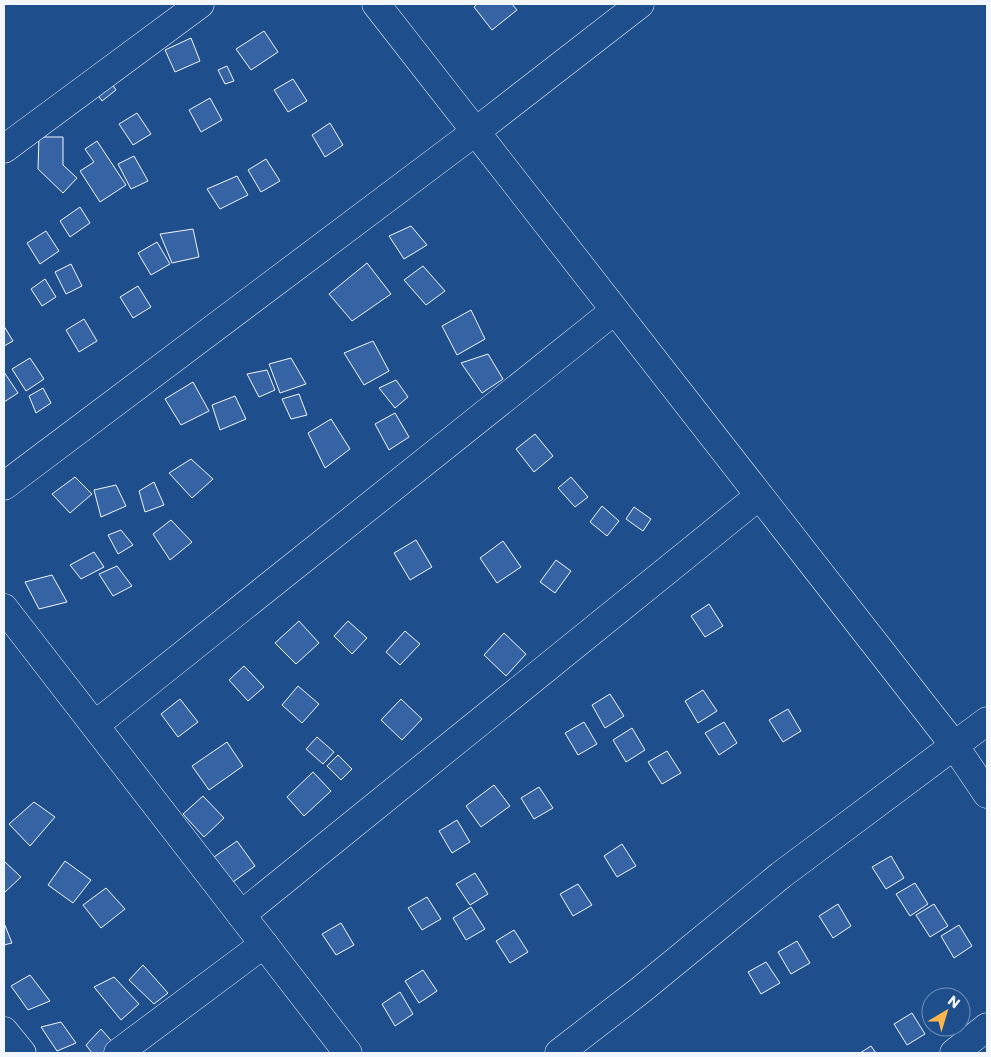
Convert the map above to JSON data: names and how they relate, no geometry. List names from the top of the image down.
{
  "north": "top right"
}
